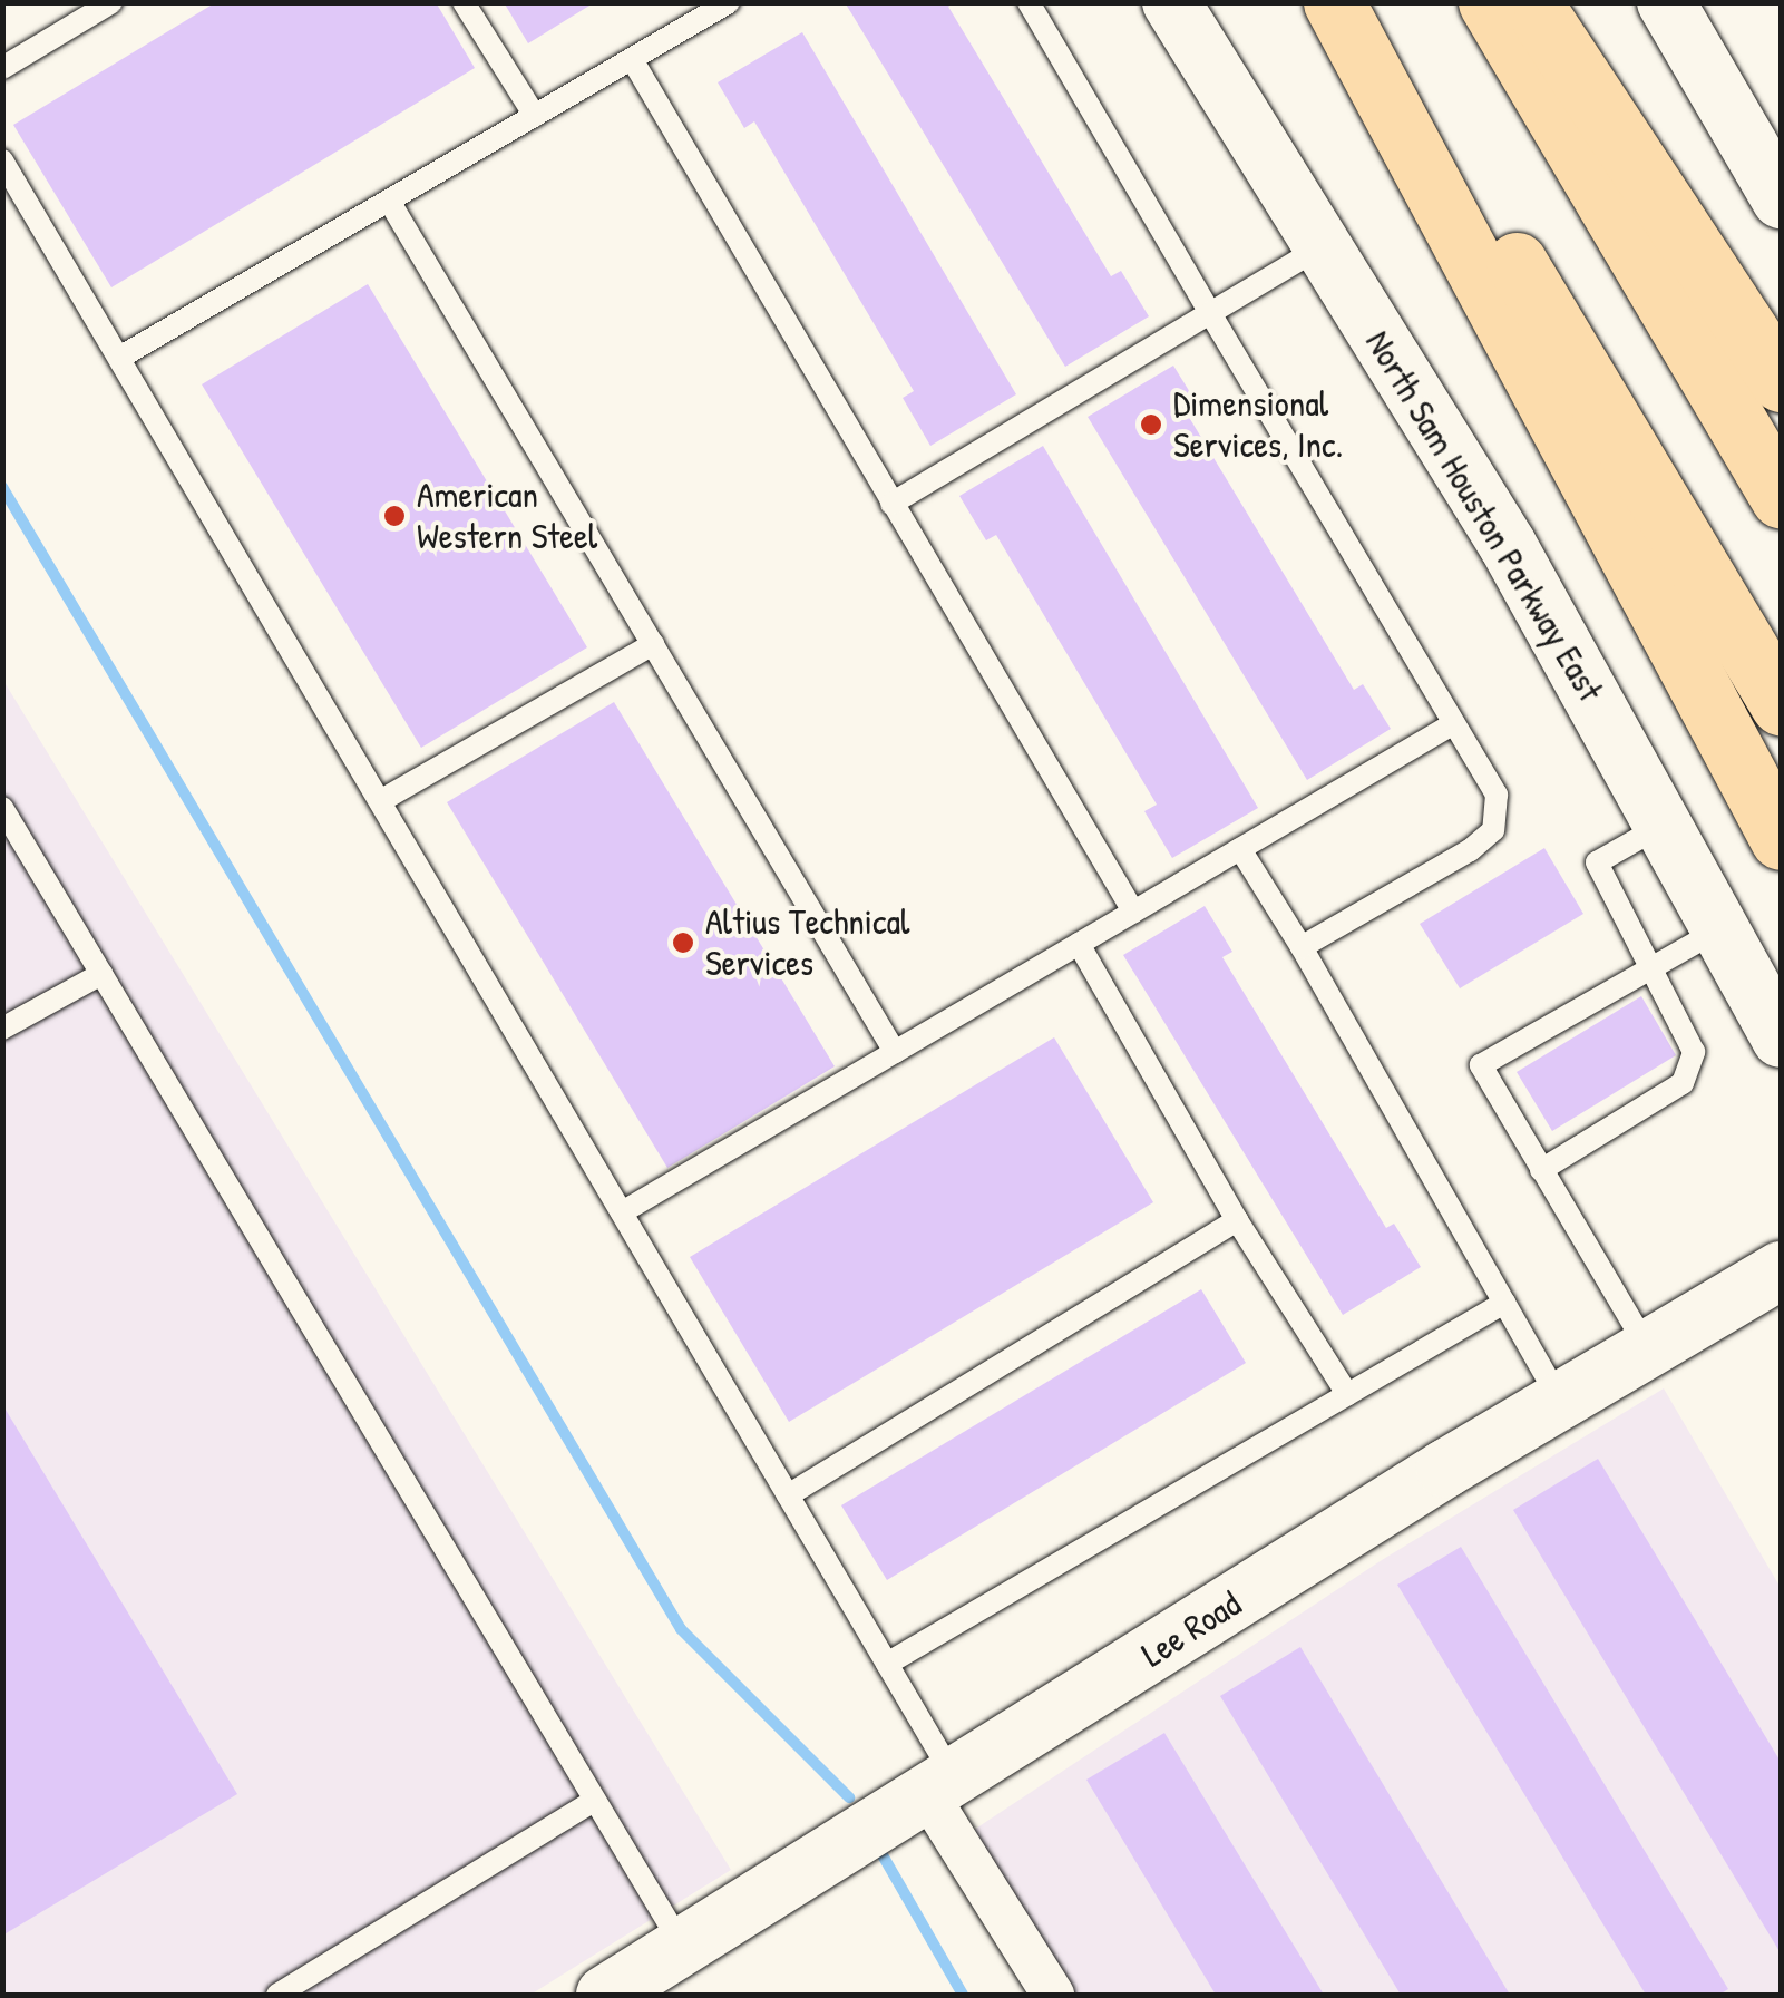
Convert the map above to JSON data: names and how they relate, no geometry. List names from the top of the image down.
{
  "streets": {
    "main road": ["North Sam Houston Parkway East", "Lee Road"]
  },
  "places": ["Dimensional Services, Inc.", "American Western Steel", "Altius Technical Services"]
}
